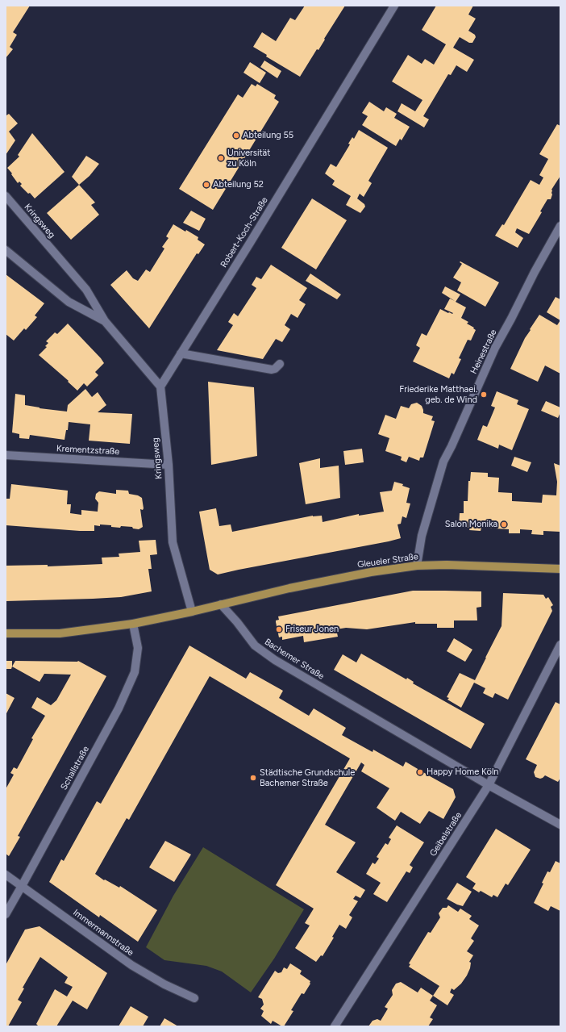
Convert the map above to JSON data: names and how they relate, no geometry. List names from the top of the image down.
{
  "streets": {
    "main road": ["Gleueler Straße"],
    "street": [
      "Kringsweg",
      "Robert-Koch-Straße",
      "Heinestraße",
      "Krementzstraße",
      "Bachemer Straße",
      "Schallstraße",
      "Geibelstraße",
      "Immermannstraße"
    ]
  },
  "crossings": [
    ["Kringsweg", "Robert-Koch-Straße"],
    ["Kringsweg", "Krementzstraße"],
    ["Heinestraße", "Gleueler Straße"],
    ["Gleueler Straße", "Bachemer Straße"],
    ["Bachemer Straße", "Geibelstraße"],
    ["Schallstraße", "Immermannstraße"]
  ],
  "places": [
    "Abteilung 55",
    "Universität zu Köln",
    "Abteilung 52",
    "Friederike Matthaei. geb. de Wind",
    "Salon Monika",
    "Friseur Jonen",
    "Happy Home Köln",
    "Städtische Grundschule Bachemer Straße"
  ]
}
